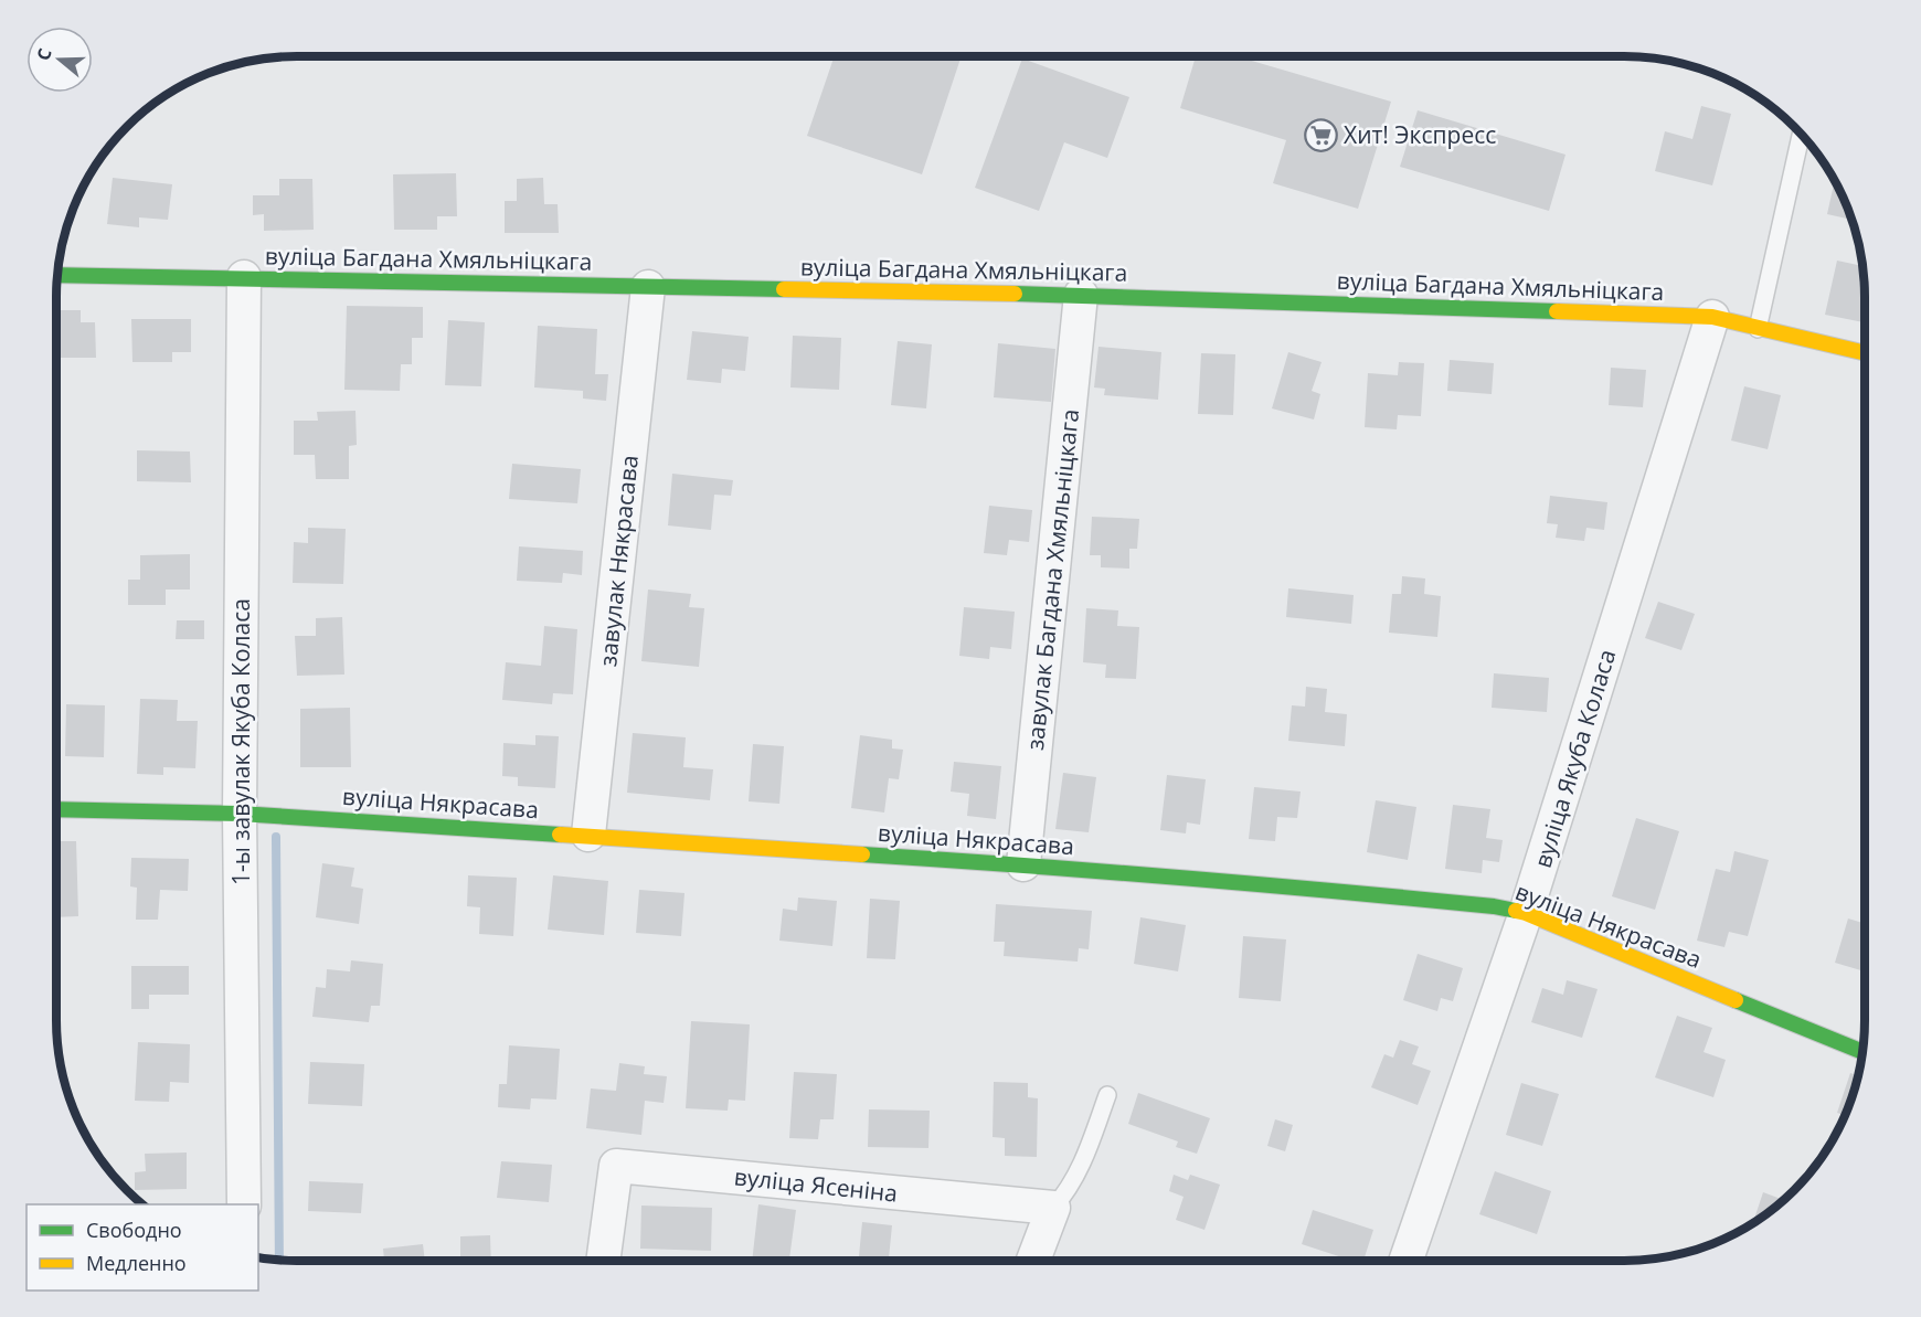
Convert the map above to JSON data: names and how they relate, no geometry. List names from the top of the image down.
{
  "streets": {
    "street": [
      "вуліца Багдана Хмяльніцкага",
      "завулак Някрасава",
      "завулак Багдана Хмяльніцкага",
      "1-ы завулак Якуба Коласа",
      "вуліца Якуба Коласа",
      "вуліца Някрасава",
      "вуліца Ясеніна"
    ]
  },
  "crossings": [
    ["вуліца Багдана Хмяльніцкага", "завулак Някрасава"],
    ["вуліца Багдана Хмяльніцкага", "завулак Багдана Хмяльніцкага"],
    ["вуліца Багдана Хмяльніцкага", "1-ы завулак Якуба Коласа"],
    ["вуліца Багдана Хмяльніцкага", "вуліца Якуба Коласа"],
    ["завулак Някрасава", "вуліца Някрасава"],
    ["завулак Багдана Хмяльніцкага", "вуліца Някрасава"],
    ["1-ы завулак Якуба Коласа", "вуліца Някрасава"],
    ["вуліца Якуба Коласа", "вуліца Някрасава"]
  ],
  "places": {
    "supermarket": ["Хит! Экспресс"]
  },
  "legend": ["Свободно", "Медленно"],
  "north": "left"
}
